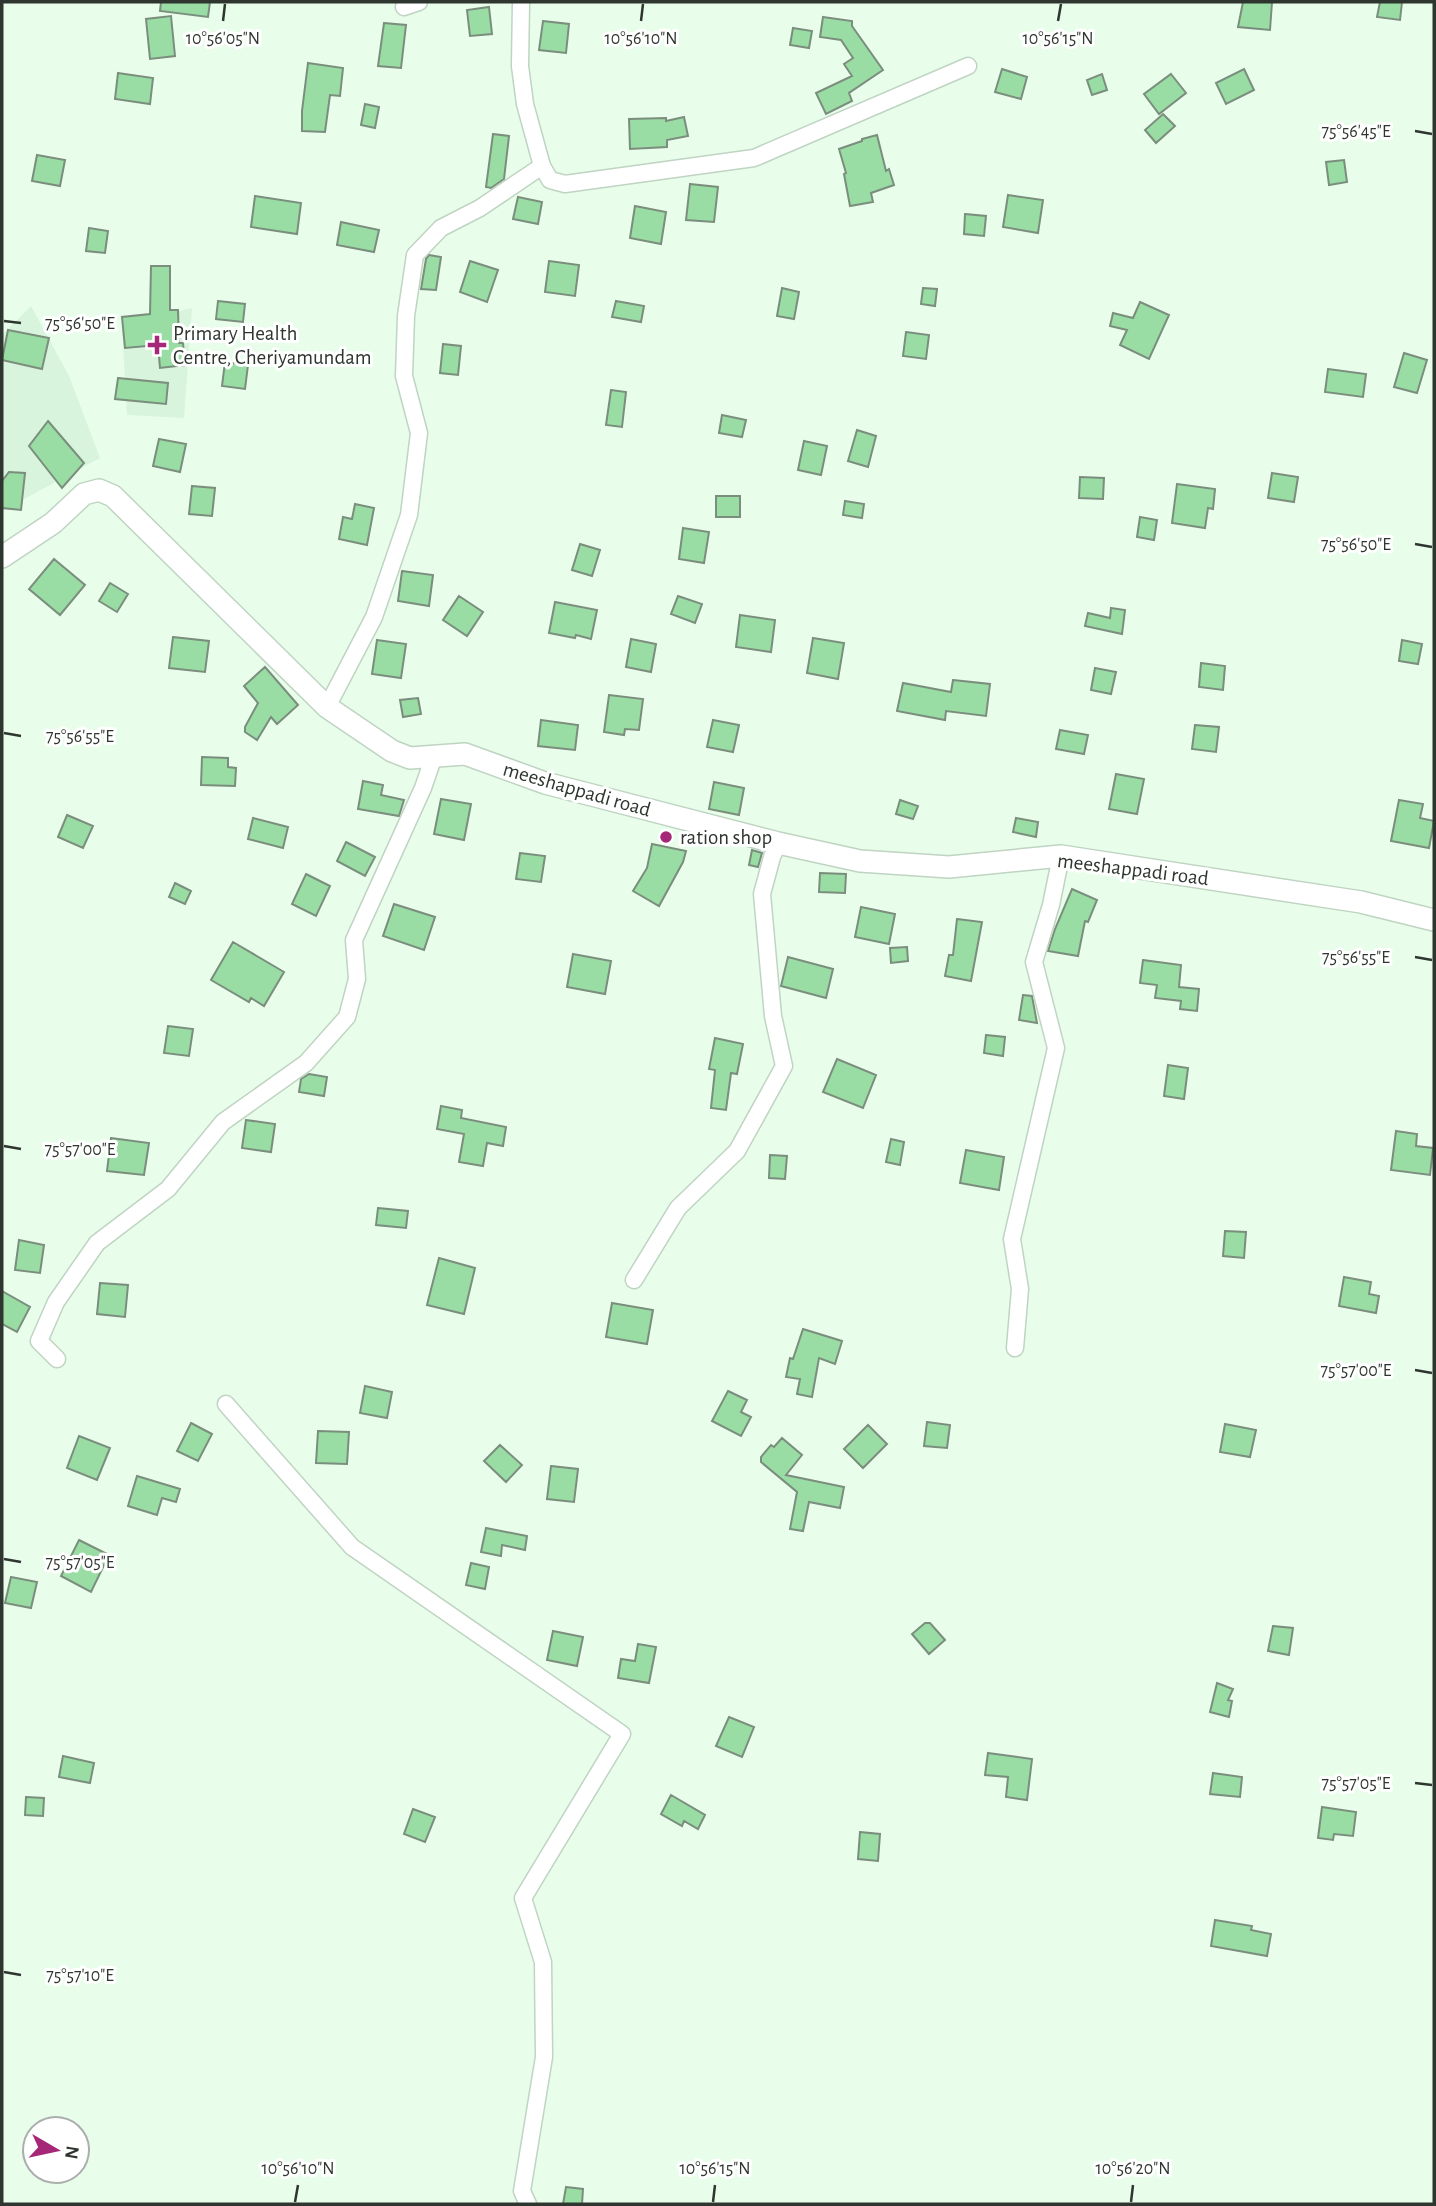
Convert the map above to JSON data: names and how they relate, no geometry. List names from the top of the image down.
{
  "streets": {
    "street": ["meeshappadi road"]
  },
  "places": {
    "health": ["Primary Health Centre, Cheriyamundam"],
    "other": ["ration shop"]
  },
  "north": "right",
  "coordinates": [
    "10°56'10\"N",
    "10°56'15\"N",
    "10°56'05\"N",
    "75°56'45\"E",
    "75°56'50\"E",
    "75°56'55\"E",
    "75°57'00\"E",
    "75°57'05\"E",
    "75°57'10\"E",
    "10°56'20\"N"
  ]
}
